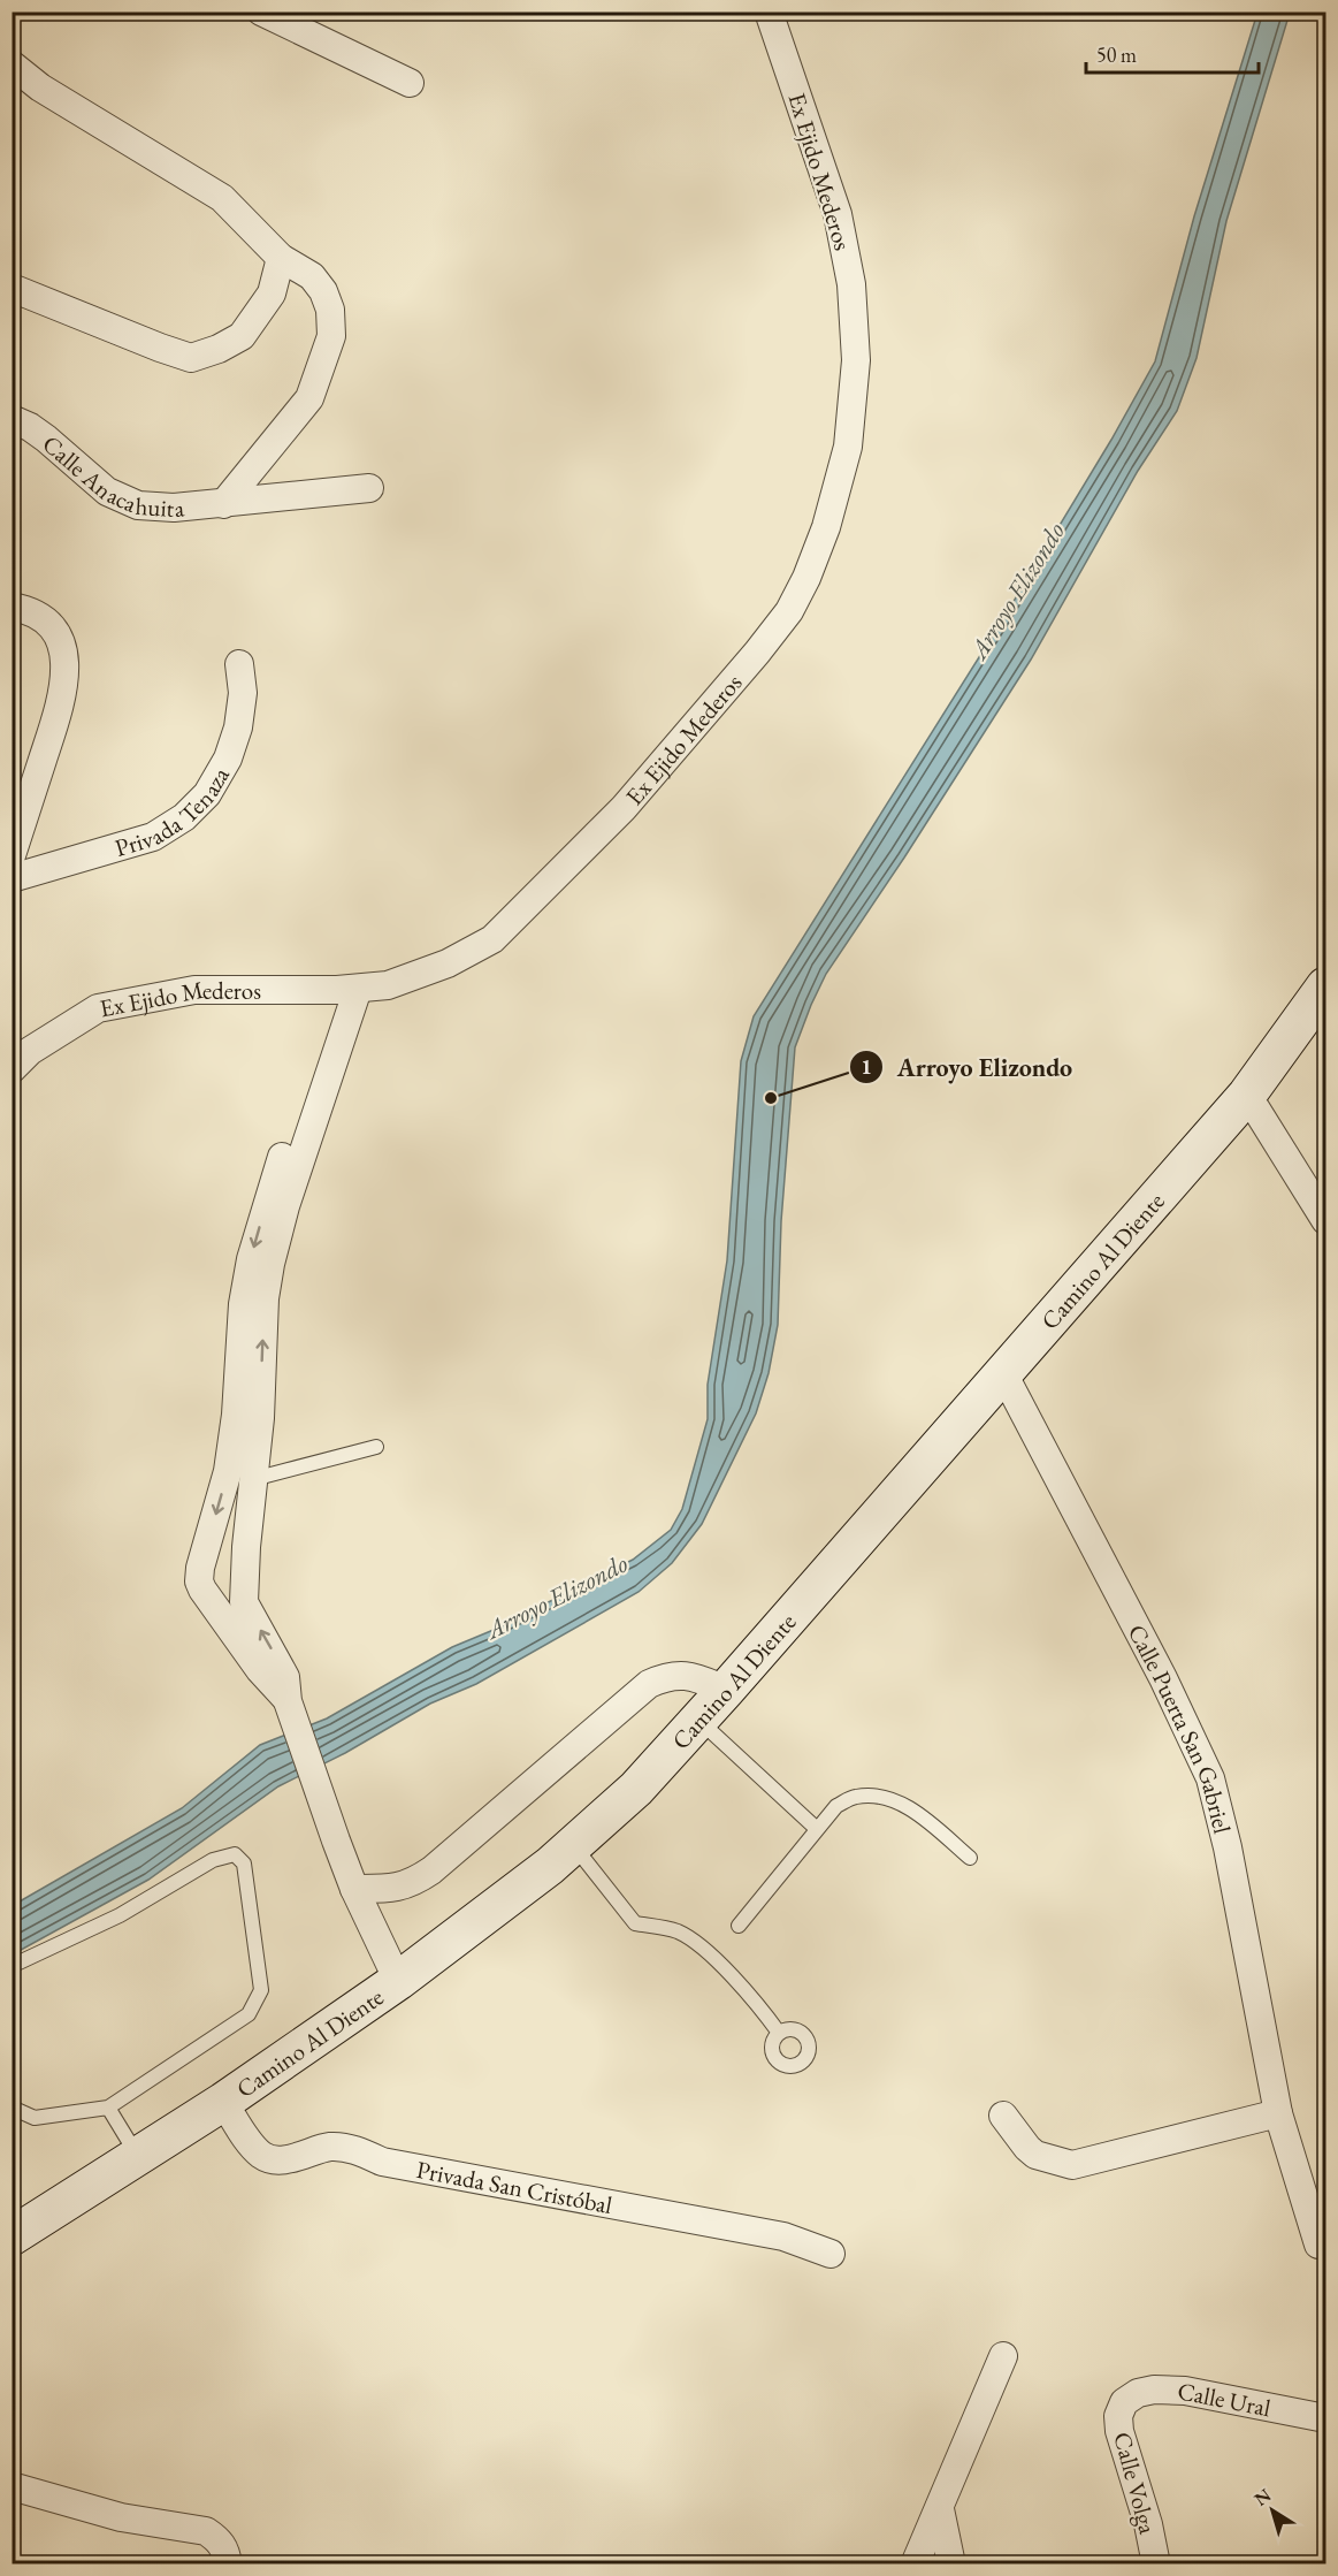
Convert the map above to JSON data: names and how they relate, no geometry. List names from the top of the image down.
{
  "streets": {
    "street": [
      "Ex Ejido Mederos",
      "Calle Anacahuita",
      "Privada Tenaza",
      "Camino Al Diente",
      "Calle Puerta San Gabriel",
      "Privada San Cristóbal",
      "Calle Ural",
      "Calle Volga"
    ]
  },
  "crossings": [
    ["Camino Al Diente", "Calle Puerta San Gabriel"],
    ["Camino Al Diente", "Privada San Cristóbal"],
    ["Calle Ural", "Calle Volga"]
  ],
  "water": ["Arroyo Elizondo"],
  "places": ["Arroyo Elizondo"],
  "scale_bar": "50 m",
  "north": "top left"
}
